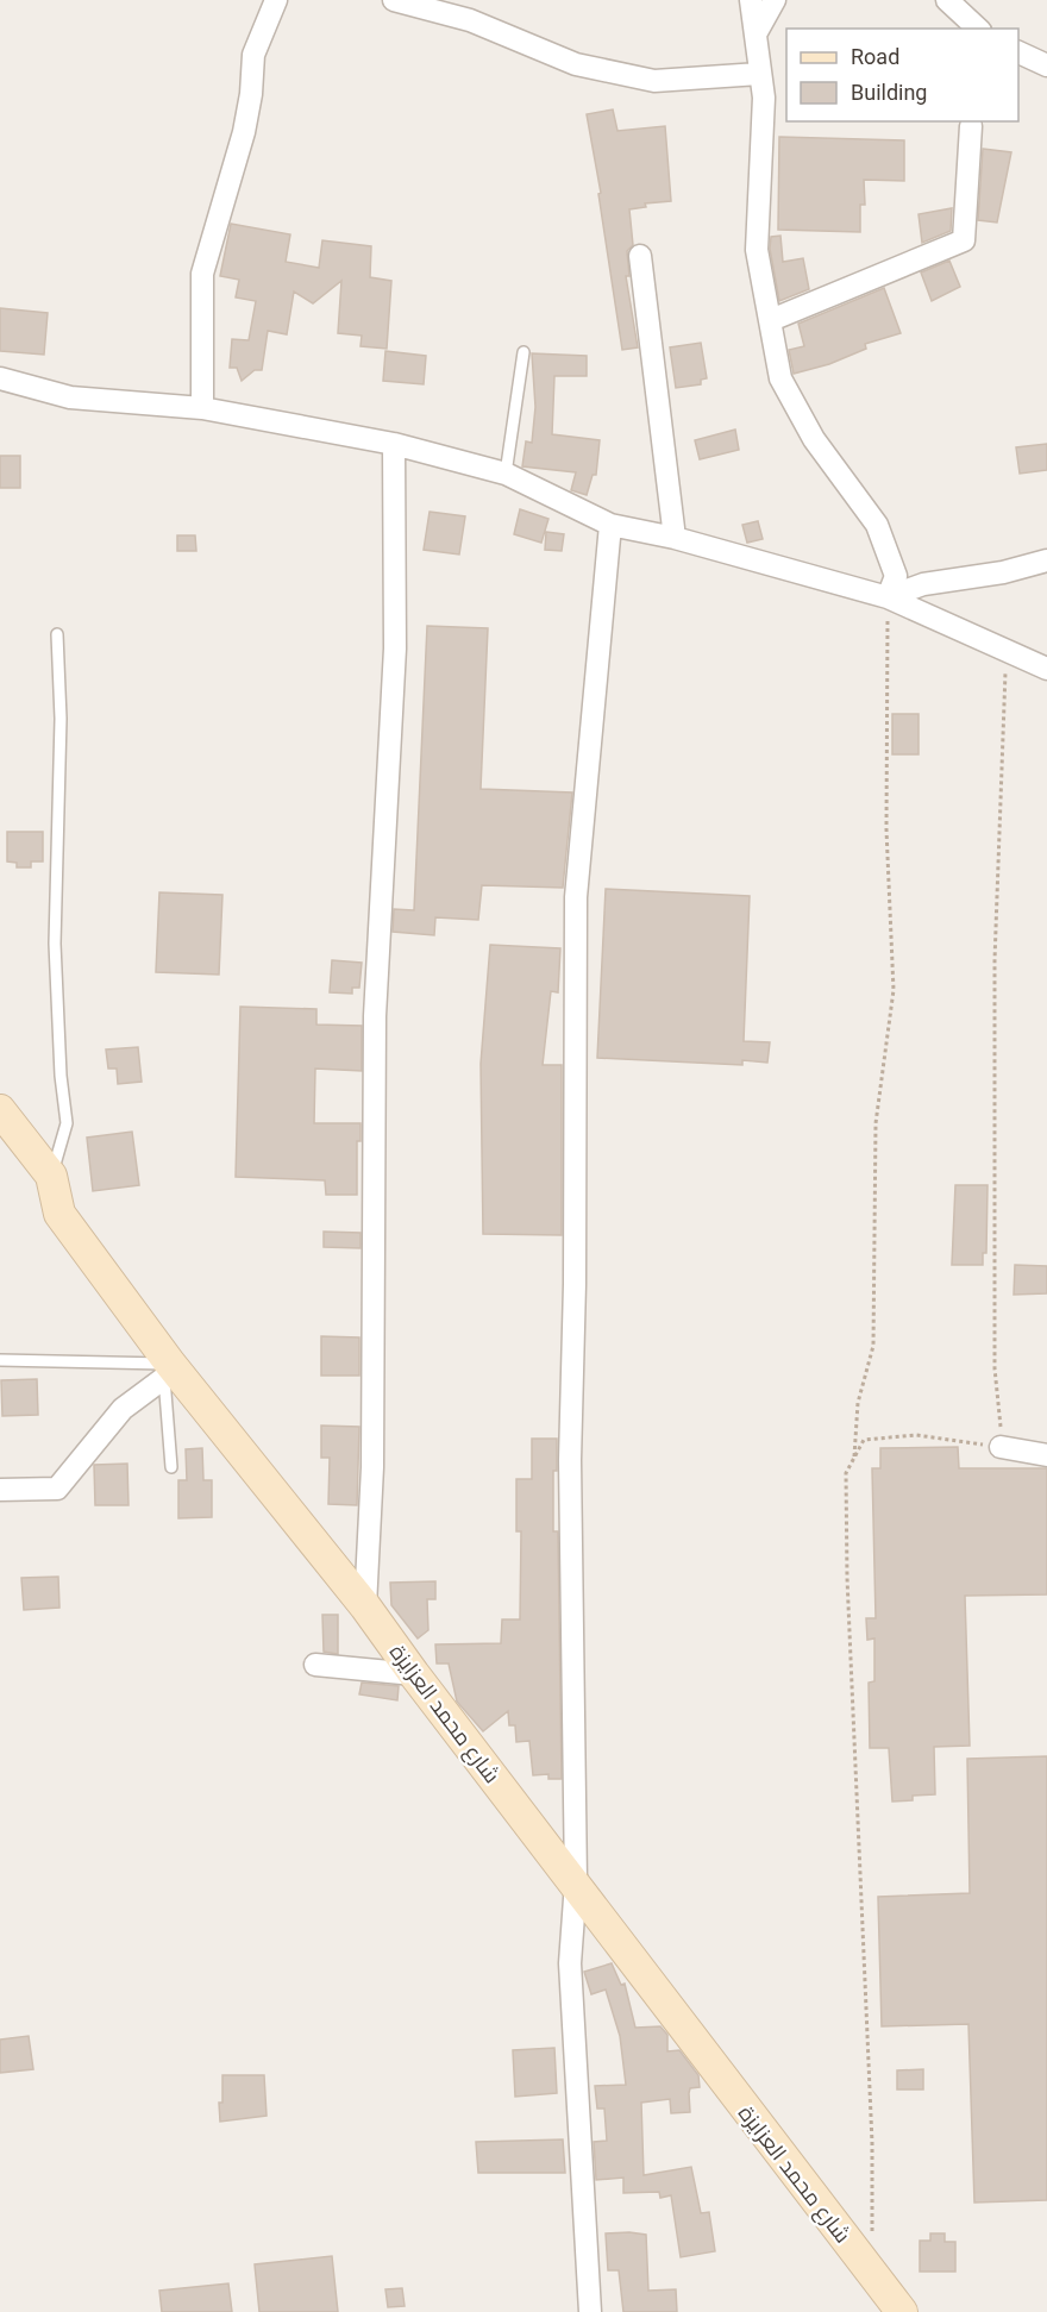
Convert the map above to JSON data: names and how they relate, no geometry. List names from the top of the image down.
{
  "streets": {
    "main road": ["شارع محمد العزايزة"]
  },
  "legend": ["Road", "Building"]
}
